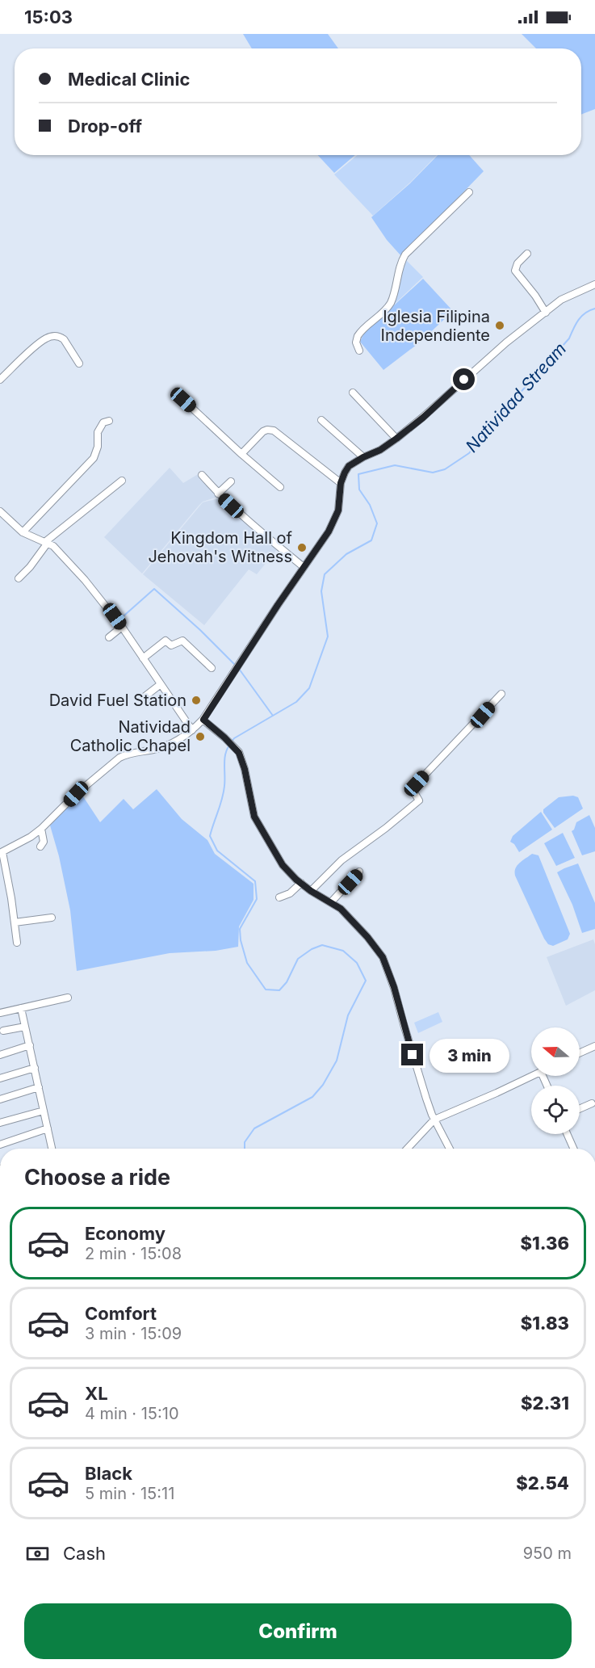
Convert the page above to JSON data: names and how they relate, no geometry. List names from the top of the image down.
{
  "water": ["Natividad Stream"],
  "places": [
    "Iglesia Filipina Independiente",
    "Kingdom Hall of Jehovah's Witness",
    "David Fuel Station",
    "Natividad Catholic Chapel"
  ],
  "north": "left",
  "page": {
    "status": "15:03",
    "banner": ["Medical Clinic", "Drop-off"],
    "bubble": "3 min",
    "heading": "Choose a ride",
    "list": [
      {
        "name": "Economy",
        "note": "2 min · 15:08",
        "value": "$1.36"
      },
      {
        "name": "Comfort",
        "note": "3 min · 15:09",
        "value": "$1.83"
      },
      {
        "name": "XL",
        "note": "4 min · 15:10",
        "value": "$2.31"
      },
      {
        "name": "Black",
        "note": "5 min · 15:11",
        "value": "$2.54"
      }
    ],
    "pay": ["Cash", "950 m"],
    "buttons": "Confirm"
  }
}
